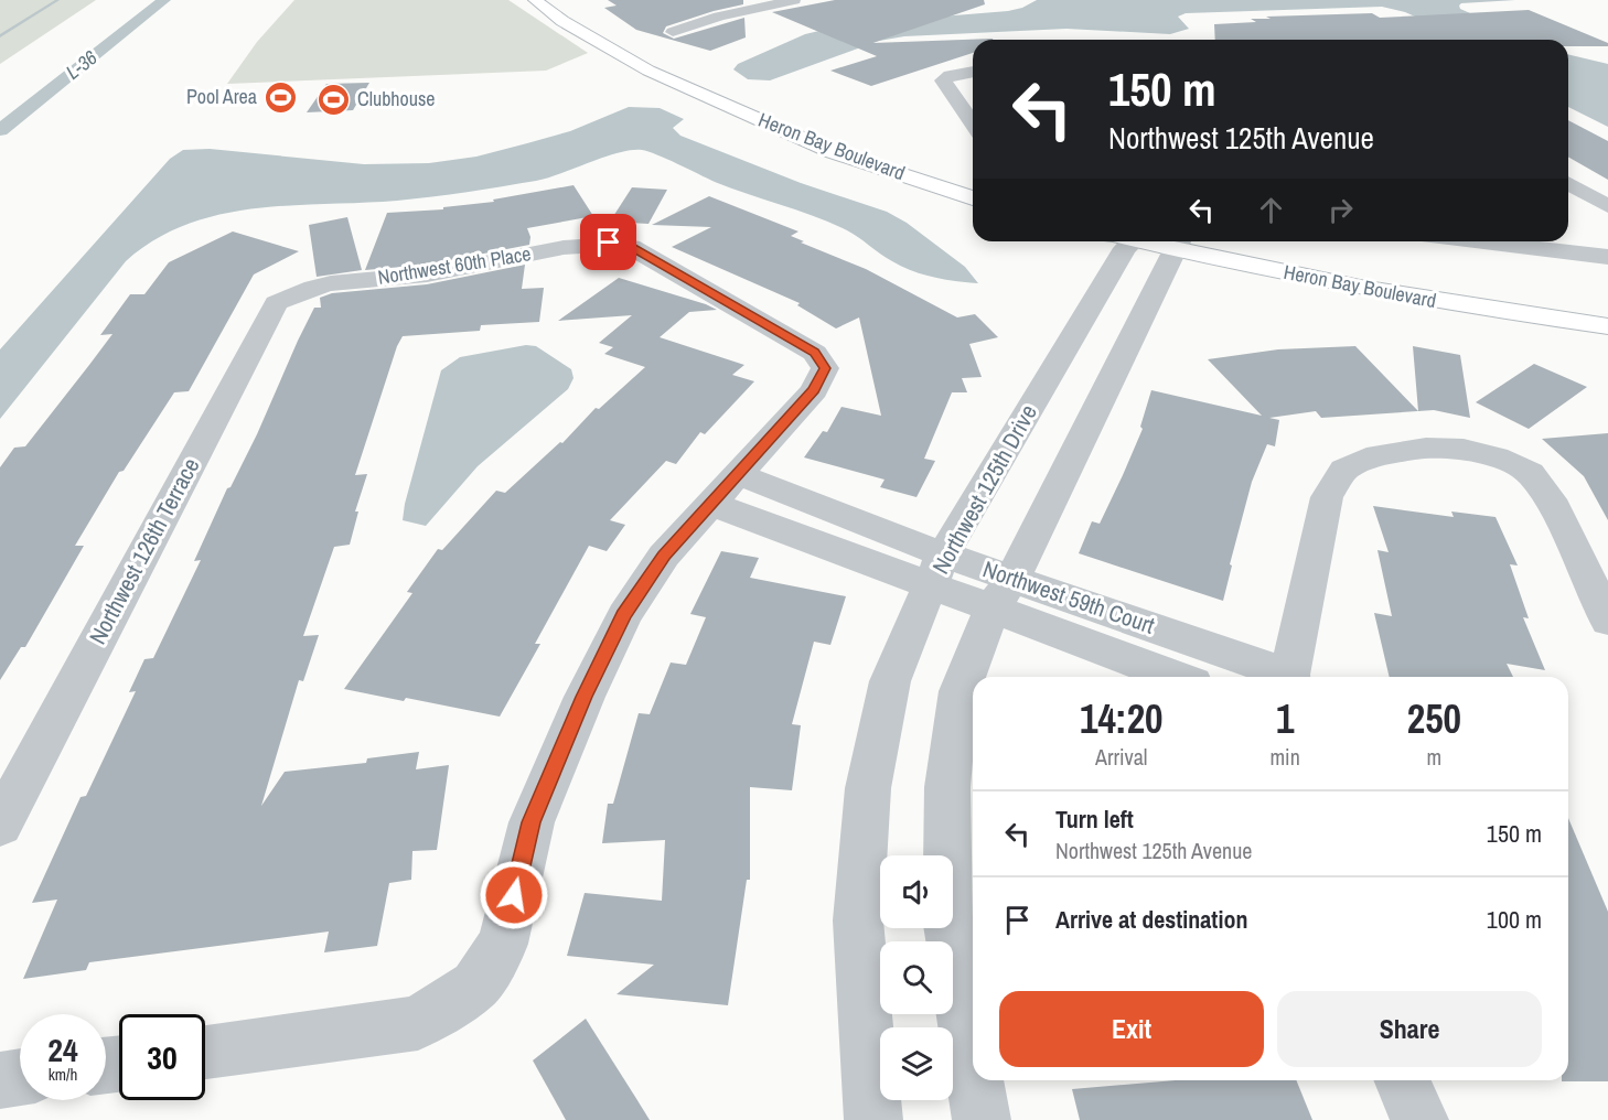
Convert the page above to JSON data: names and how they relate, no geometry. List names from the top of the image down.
{
  "streets": {
    "street": [
      "Heron Bay Boulevard",
      "Northwest 60th Place",
      "Northwest 125th Drive",
      "Northwest 126th Terrace",
      "Northwest 59th Court"
    ]
  },
  "crossings": [
    ["Northwest 60th Place", "Northwest 126th Terrace"],
    ["Northwest 60th Place", "Northwest 59th Court"],
    ["Northwest 125th Drive", "Northwest 59th Court"]
  ],
  "water": ["L-36"],
  "places": {
    "sports": ["Pool Area", "Clubhouse"]
  },
  "page": {
    "turn": ["150 m", "Northwest 125th Avenue"],
    "eta": [
      "14:20",
      "Arrival",
      "1",
      "min",
      "250",
      "m"
    ],
    "list": [
      {
        "name": "Turn left",
        "note": "Northwest 125th Avenue",
        "value": "150 m"
      },
      {
        "name": "Arrive at destination",
        "value": "100 m"
      }
    ],
    "buttons": ["Exit", "Share"],
    "speed": "24 km/h",
    "limit": "30"
  }
}
